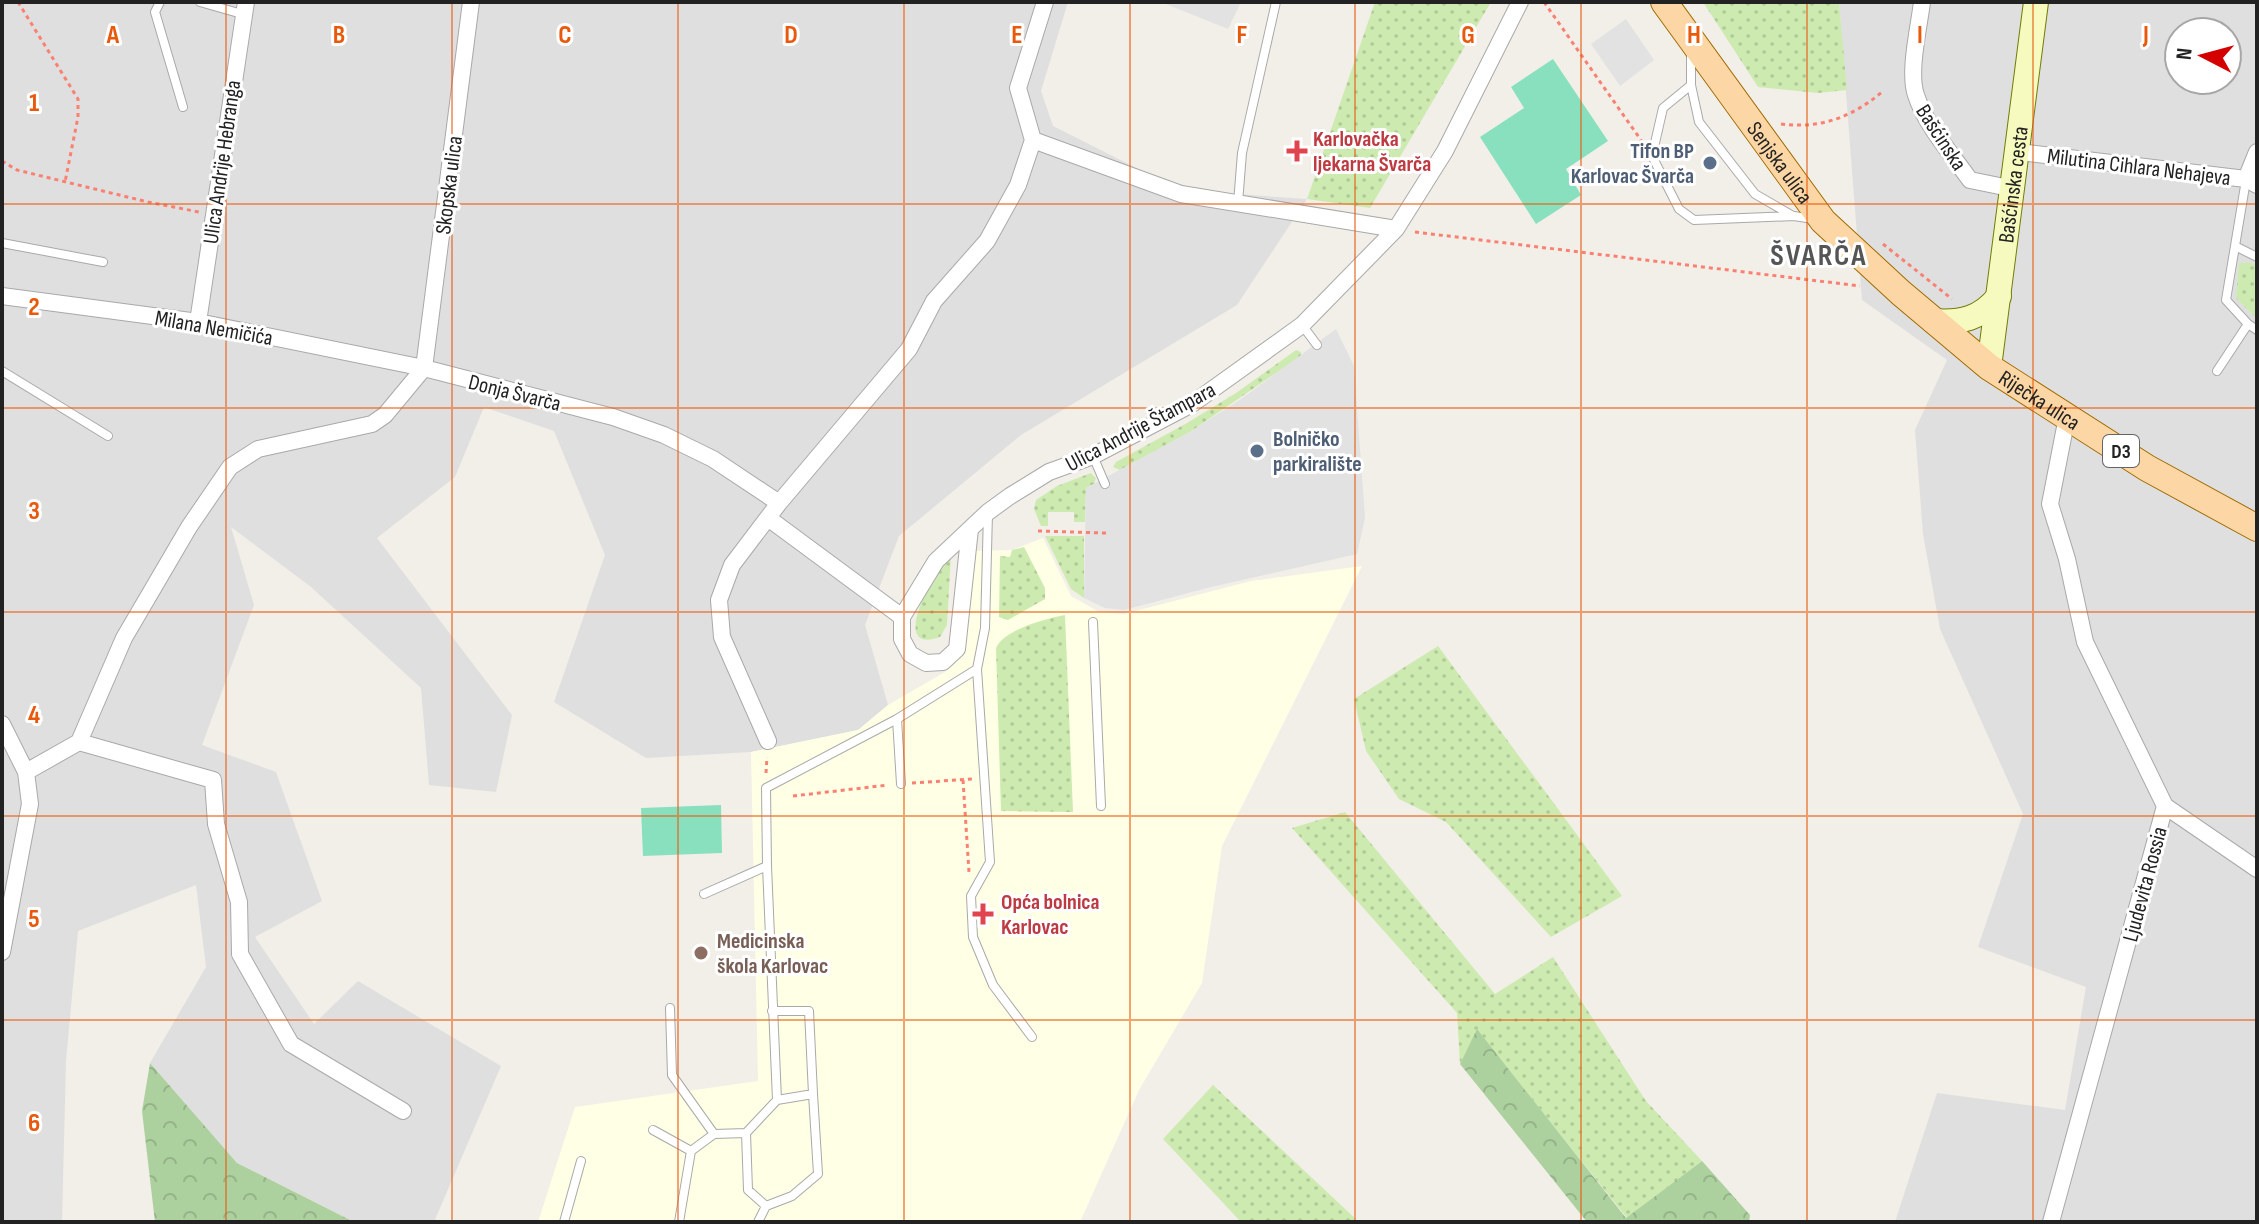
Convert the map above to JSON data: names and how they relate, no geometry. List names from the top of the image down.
{
  "streets": {
    "main road": ["Senjska ulica", "Riječka ulica", "D3"],
    "street": [
      "Bašćinska",
      "Ulica Andrije Hebranga",
      "Milutina Cihlara Nehajeva",
      "Skopska ulica",
      "Bašćinska cesta",
      "Milana Nemičića",
      "Donja Švarča",
      "Ulica Andrije Štampara",
      "Ljudevita Rossia"
    ]
  },
  "crossings": [
    ["Bašćinska", "Bašćinska cesta"],
    ["Ulica Andrije Hebranga", "Milana Nemičića"],
    ["Senjska ulica", "Bašćinska cesta"],
    ["Senjska ulica", "Riječka ulica"],
    ["Milutina Cihlara Nehajeva", "Bašćinska cesta"],
    ["Skopska ulica", "Milana Nemičića"],
    ["Skopska ulica", "Donja Švarča"],
    ["Bašćinska cesta", "Riječka ulica"],
    ["Milana Nemičića", "Donja Švarča"],
    ["Riječka ulica", "Ljudevita Rossia"]
  ],
  "districts": ["ŠVARČA"],
  "places": {
    "health": ["Karlovačka ljekarna Švarča", "Opća bolnica Karlovac"],
    "other": ["Tifon BP Karlovac Švarča", "Bolničko parkiralište", "Medicinska škola Karlovac"]
  },
  "north": "left",
  "grid": {
    "columns": [
      "A",
      "B",
      "C",
      "D",
      "E",
      "F",
      "G",
      "H",
      "I",
      "J"
    ],
    "rows": [
      "1",
      "2",
      "3",
      "4",
      "5",
      "6"
    ]
  }
}
